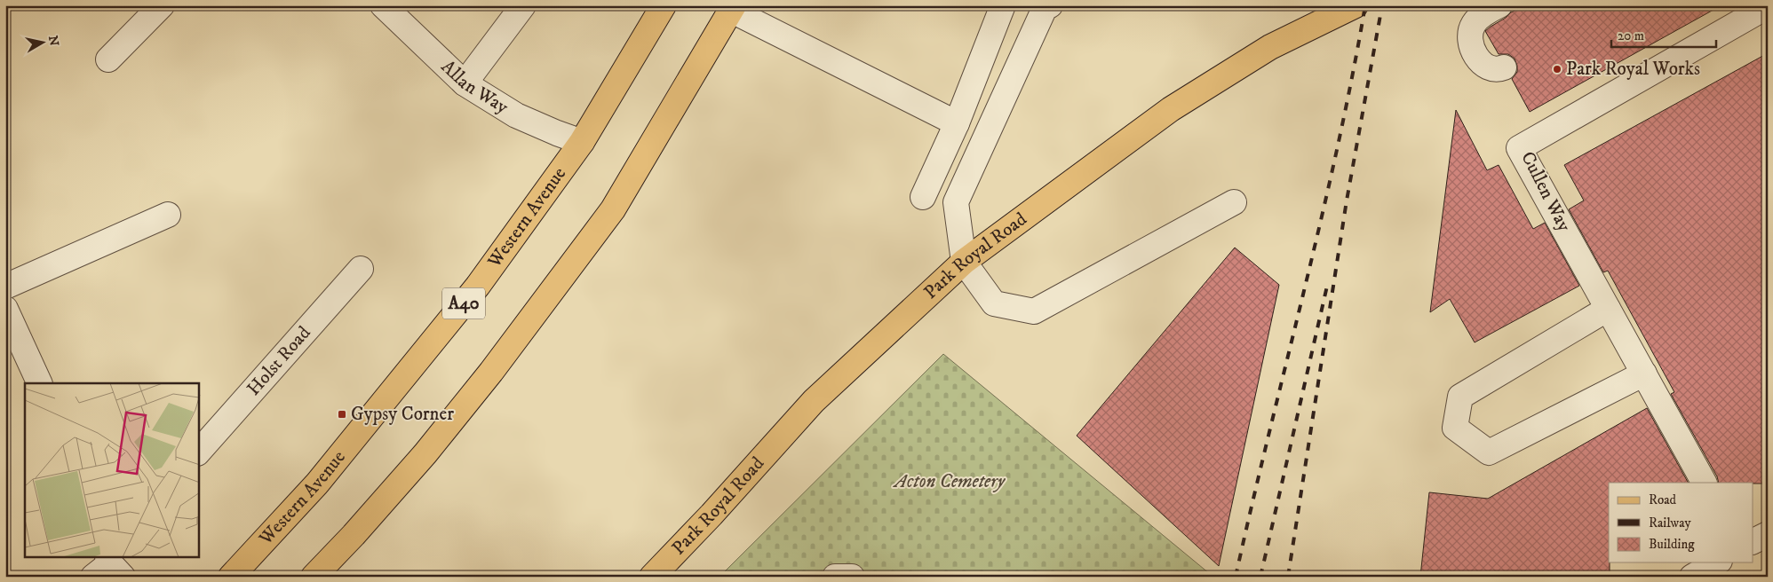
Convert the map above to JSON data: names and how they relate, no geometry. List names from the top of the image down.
{
  "streets": {
    "main road": ["Western Avenue", "Park Royal Road", "A40"],
    "street": ["Allan Way", "Cullen Way", "Holst Road"]
  },
  "crossings": [
    ["Allan Way", "Western Avenue"]
  ],
  "parks": ["Acton Cemetery"],
  "places": {
    "other": ["Park Royal Works"],
    "transit": ["Gypsy Corner"]
  },
  "legend": ["Road", "Railway", "Building"],
  "scale_bar": "20 m",
  "north": "right"
}
